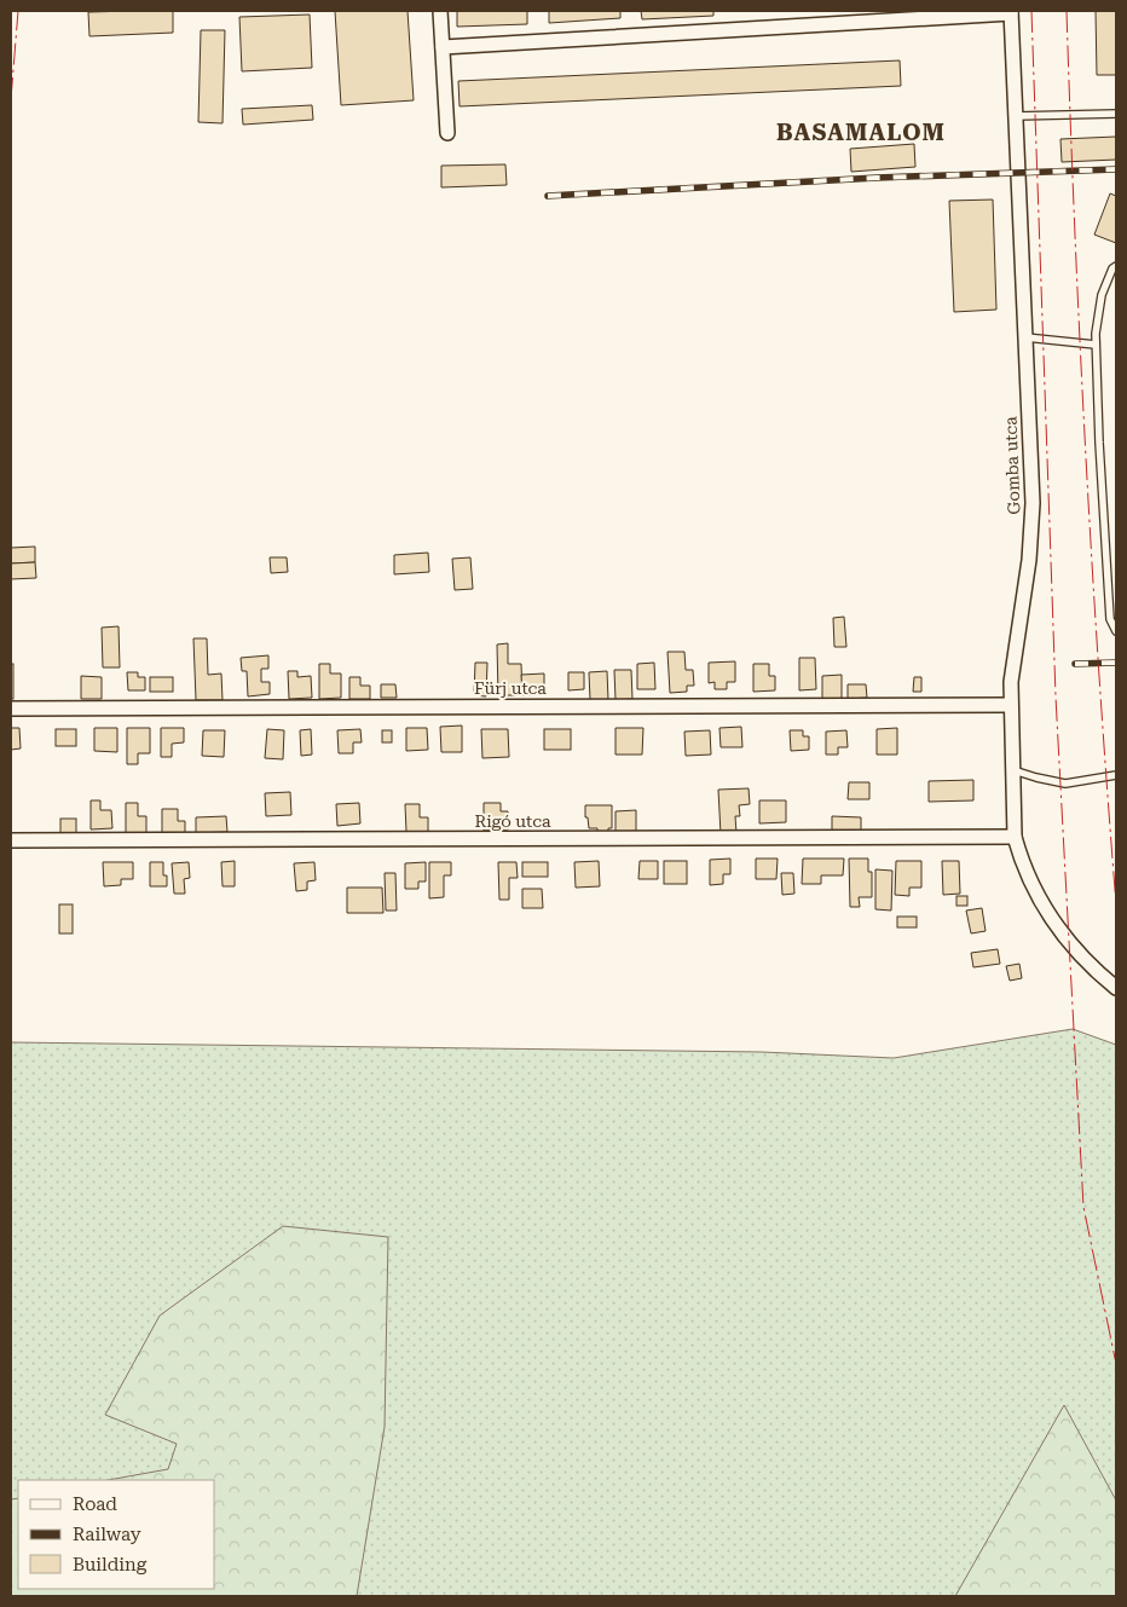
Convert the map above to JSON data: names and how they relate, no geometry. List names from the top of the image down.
{
  "streets": {
    "street": ["Gomba utca", "Fürj utca", "Rigó utca"]
  },
  "crossings": [
    ["Gomba utca", "Fürj utca"],
    ["Gomba utca", "Rigó utca"]
  ],
  "districts": ["BASAMALOM"],
  "legend": ["Road", "Railway", "Building"]
}
